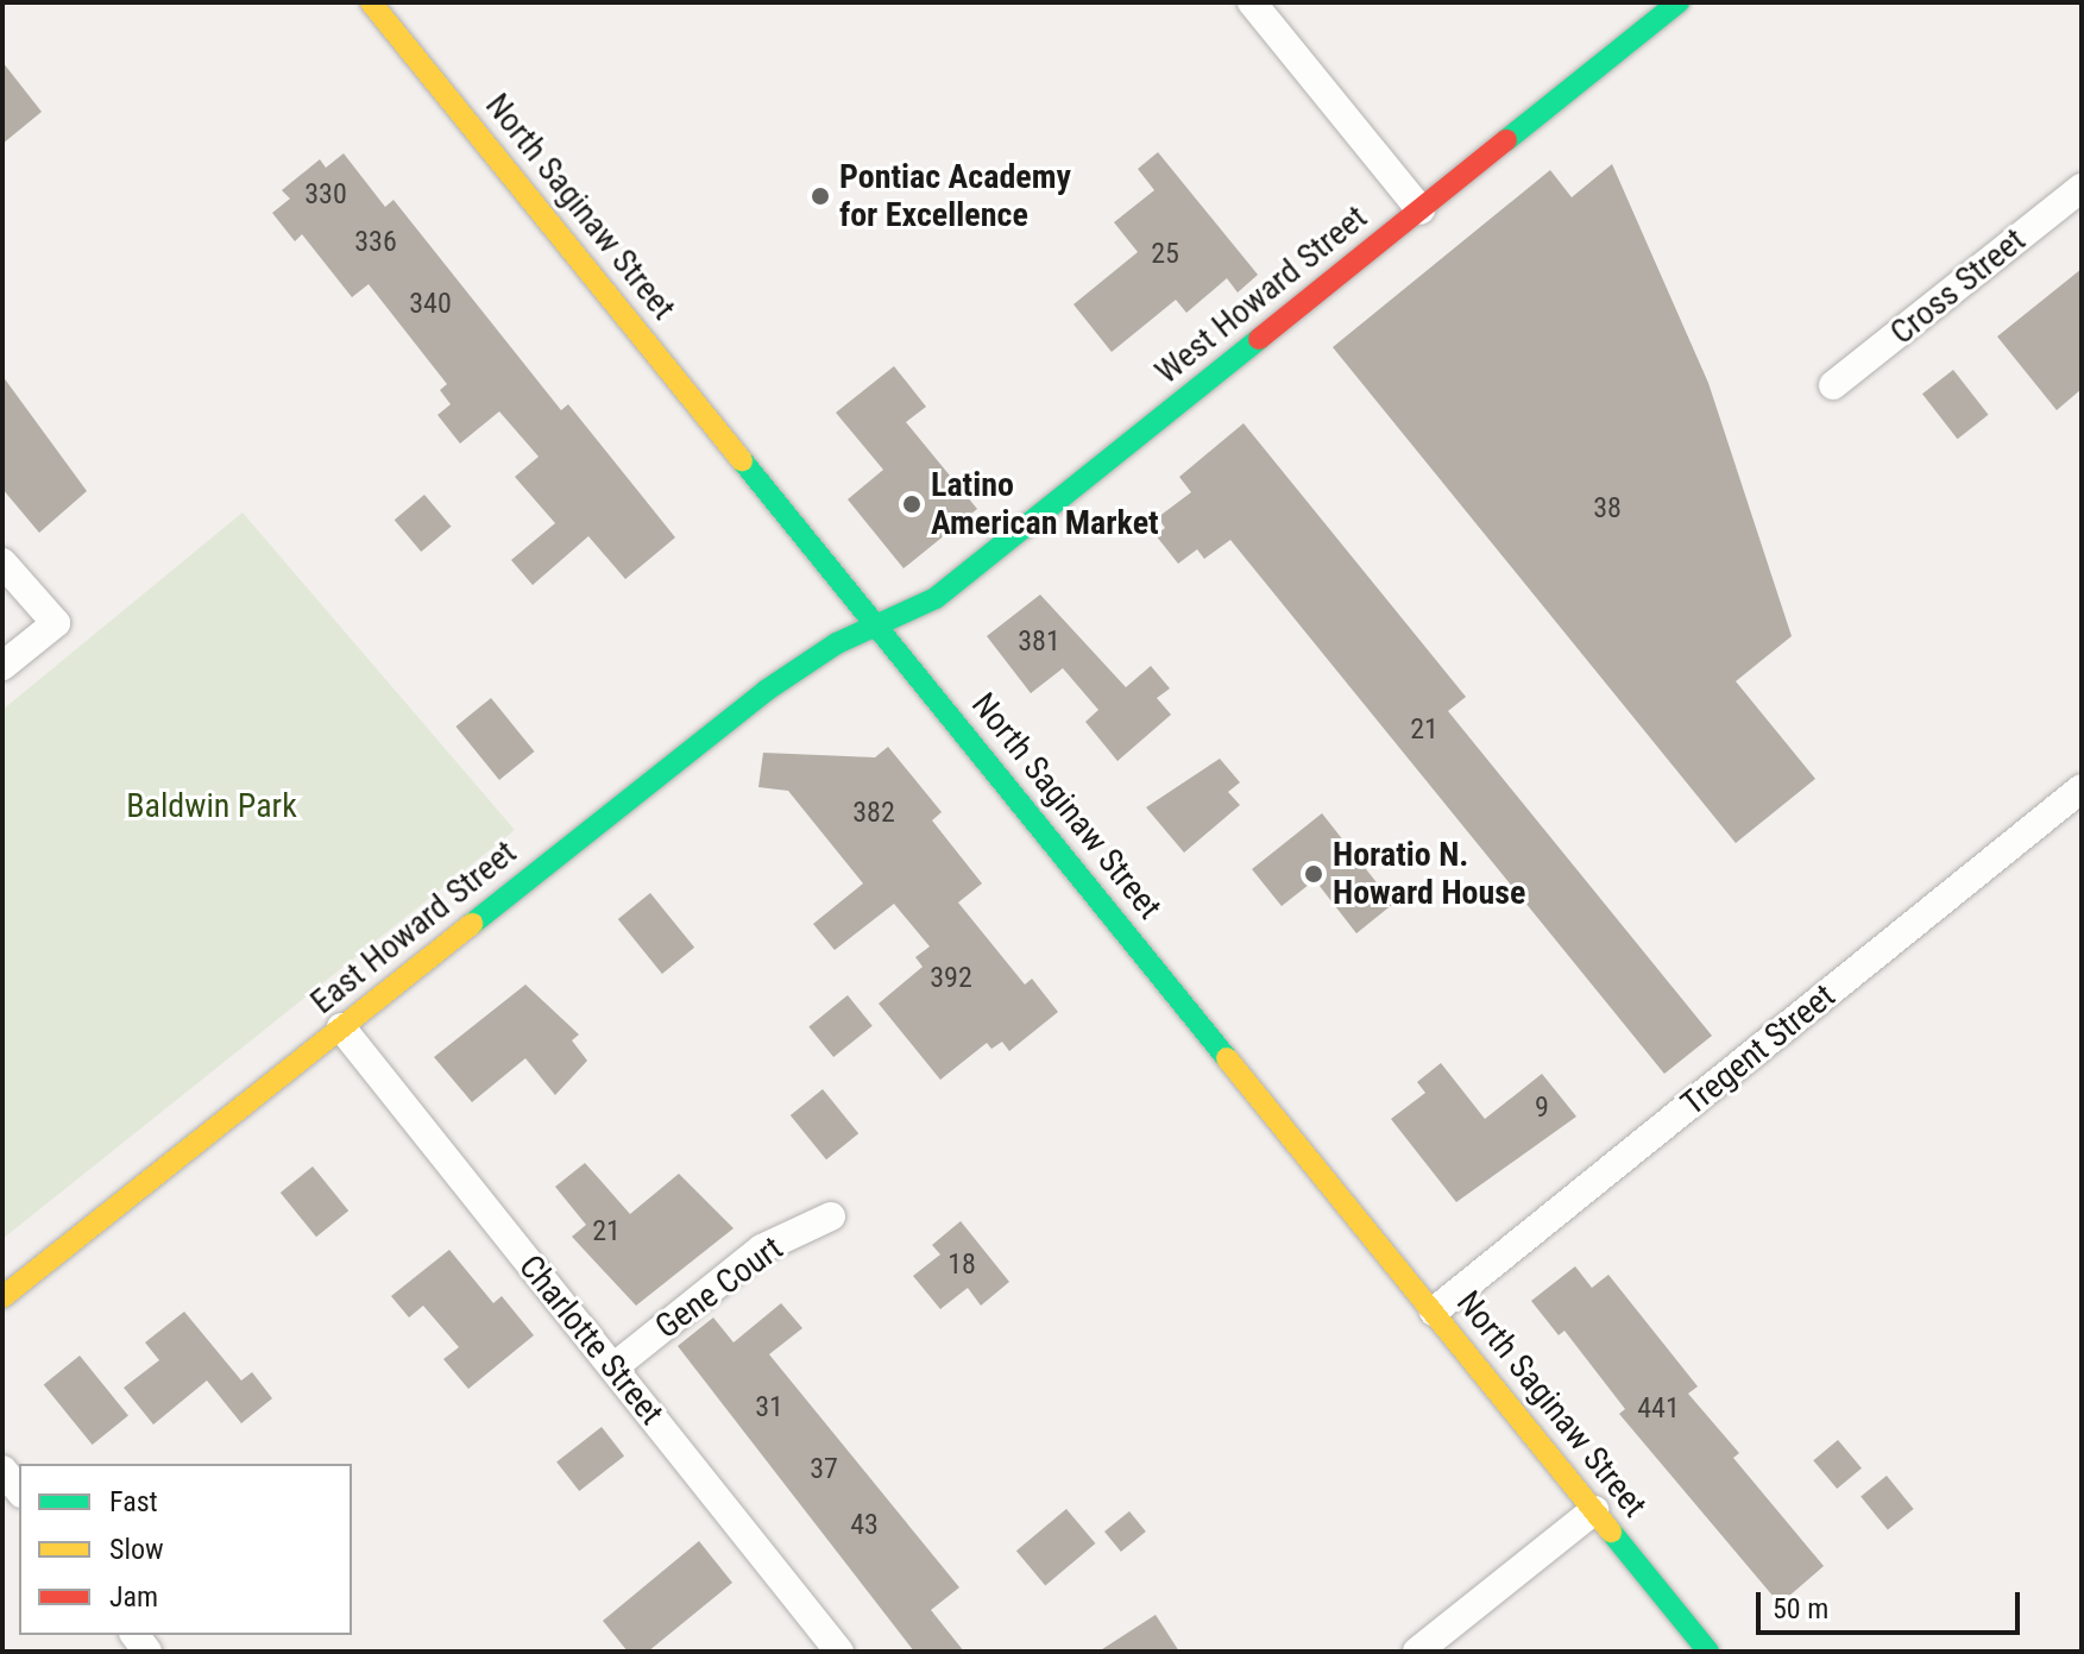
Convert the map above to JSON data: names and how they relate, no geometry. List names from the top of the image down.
{
  "streets": {
    "street": [
      "North Saginaw Street",
      "Cross Street",
      "West Howard Street",
      "East Howard Street",
      "Tregent Street",
      "Gene Court",
      "Charlotte Street"
    ]
  },
  "crossings": [
    ["North Saginaw Street", "West Howard Street"],
    ["North Saginaw Street", "East Howard Street"],
    ["North Saginaw Street", "Tregent Street"],
    ["West Howard Street", "East Howard Street"],
    ["East Howard Street", "Charlotte Street"],
    ["Gene Court", "Charlotte Street"]
  ],
  "parks": ["Baldwin Park"],
  "places": ["Pontiac Academy for Excellence", "Latino American Market", "Horatio N. Howard House"],
  "house_numbers": [
    "330",
    "336",
    "25",
    "340",
    "38",
    "381",
    "21",
    "382",
    "392",
    "9",
    "21",
    "18",
    "31",
    "441",
    "37",
    "43"
  ],
  "legend": ["Fast", "Slow", "Jam"],
  "scale_bar": "50 m"
}
